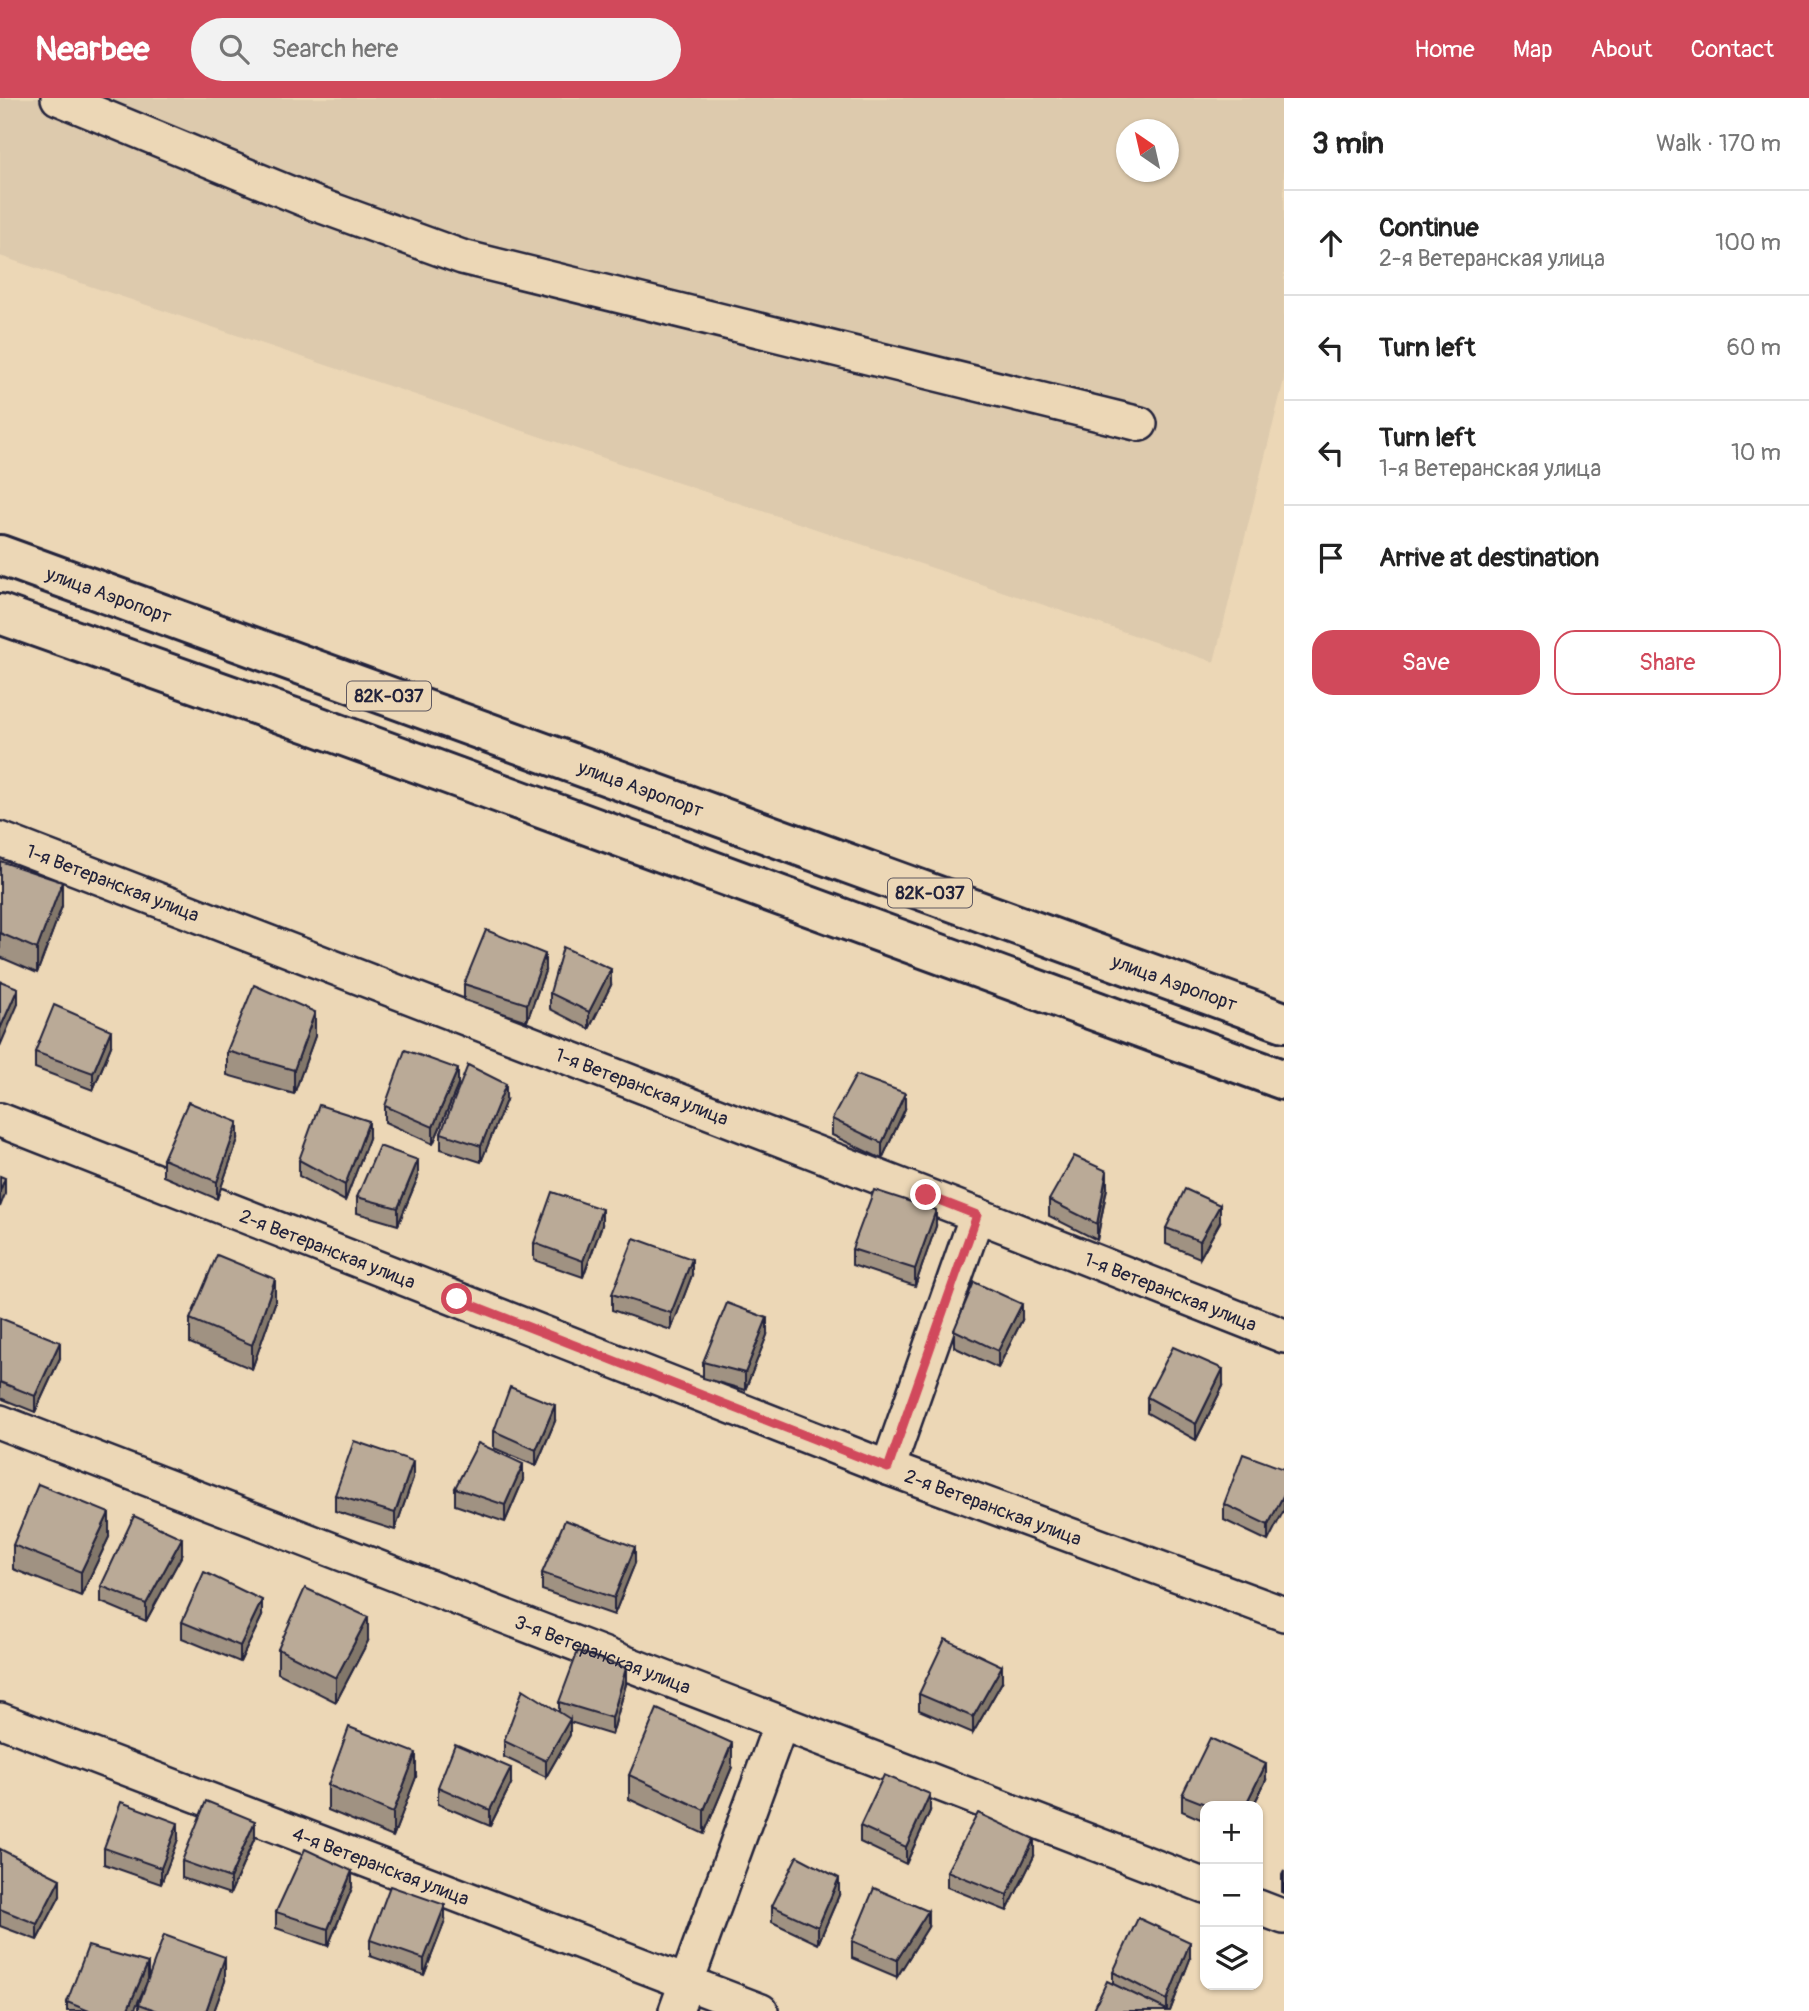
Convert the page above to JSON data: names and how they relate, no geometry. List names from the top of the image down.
{
  "streets": {
    "main road": ["улица Аэропорт", "82К-037"],
    "street": [
      "1-я Ветеранская улица",
      "2-я Ветеранская улица",
      "3-я Ветеранская улица",
      "4-я Ветеранская улица"
    ]
  },
  "north": "top left",
  "page": {
    "header": "Nearbee",
    "search": "Search here",
    "nav": [
      "Home",
      "Map",
      "About",
      "Contact"
    ],
    "heading": ["3 min", "Walk · 170 m"],
    "list": [
      ["Continue", "2-я Ветеранская улица", "100 m"],
      ["Turn left", "60 m"],
      ["Turn left", "1-я Ветеранская улица", "10 m"],
      "Arrive at destination"
    ],
    "buttons": ["Save", "Share"],
    "map_buttons": ["+", "−"]
  }
}
